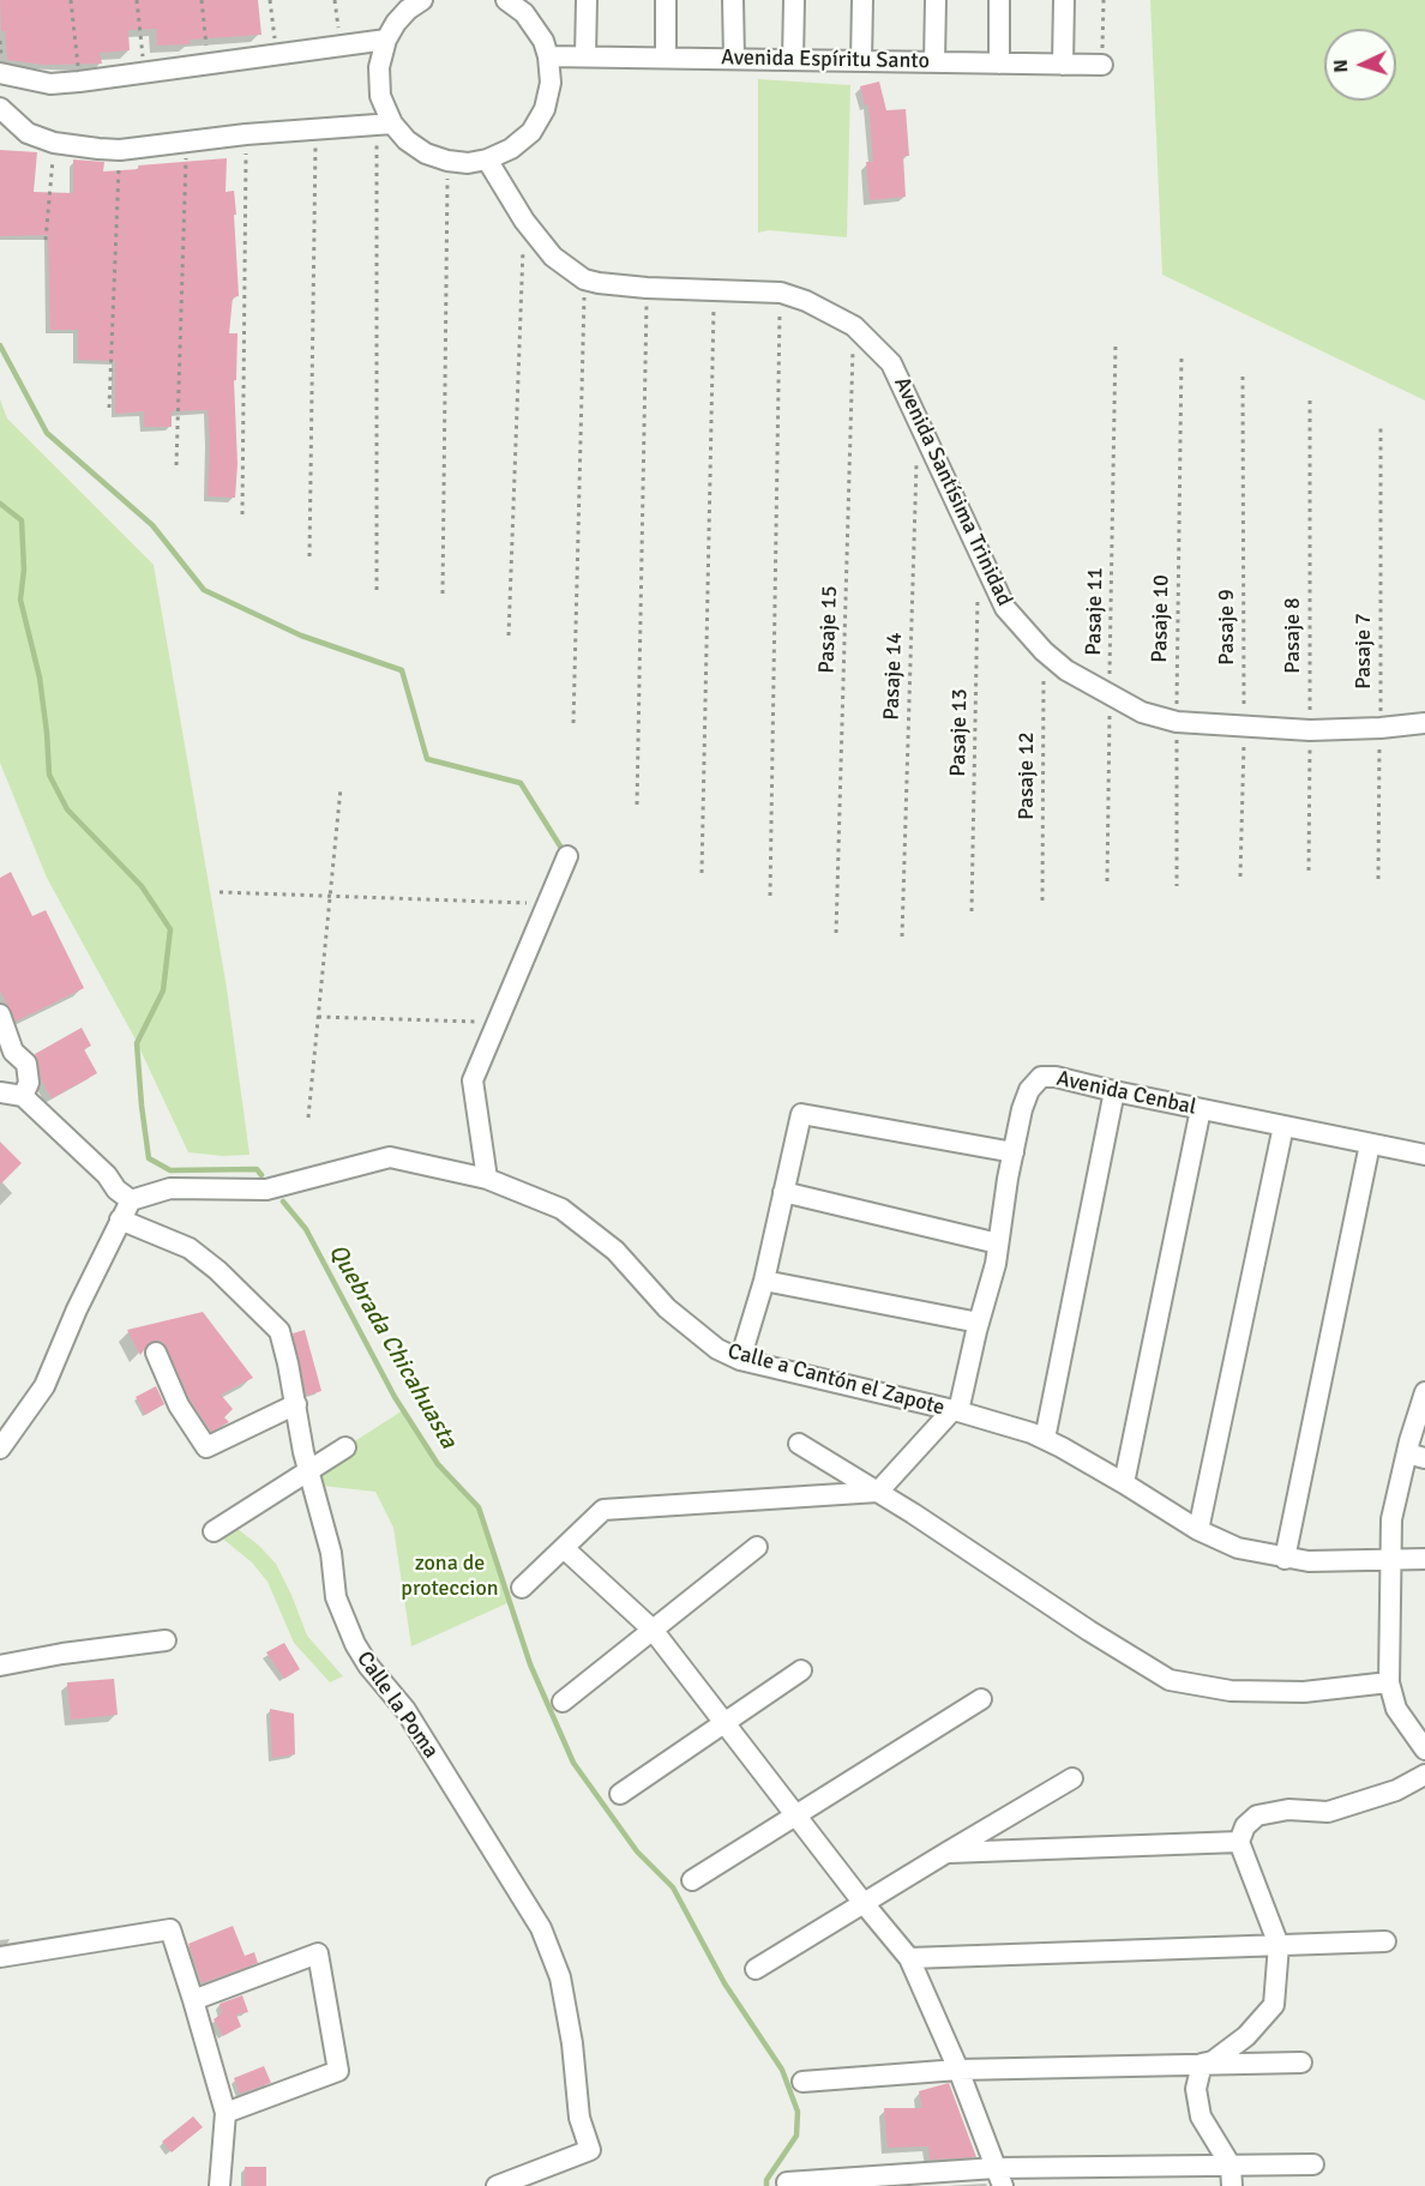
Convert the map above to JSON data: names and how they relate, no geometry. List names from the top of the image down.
{
  "streets": {
    "street": [
      "Avenida Espíritu Santo",
      "Avenida Santísima Trinidad",
      "Avenida Cenbal",
      "Calle a Cantón el Zapote",
      "Calle la Poma"
    ],
    "path": [
      "Pasaje 11",
      "Pasaje 10",
      "Pasaje 9",
      "Pasaje 15",
      "Pasaje 8",
      "Pasaje 7",
      "Pasaje 14",
      "Pasaje 13",
      "Pasaje 12"
    ]
  },
  "crossings": [
    ["Avenida Santísima Trinidad", "Pasaje 11"],
    ["Avenida Santísima Trinidad", "Pasaje 10"],
    ["Avenida Santísima Trinidad", "Pasaje 9"],
    ["Avenida Santísima Trinidad", "Pasaje 15"],
    ["Avenida Santísima Trinidad", "Pasaje 8"],
    ["Avenida Santísima Trinidad", "Pasaje 7"],
    ["Avenida Santísima Trinidad", "Pasaje 12"],
    ["Avenida Cenbal", "Calle a Cantón el Zapote"]
  ],
  "water": ["Quebrada Chicahuasta"],
  "parks": ["zona de proteccion"],
  "north": "left"
}
